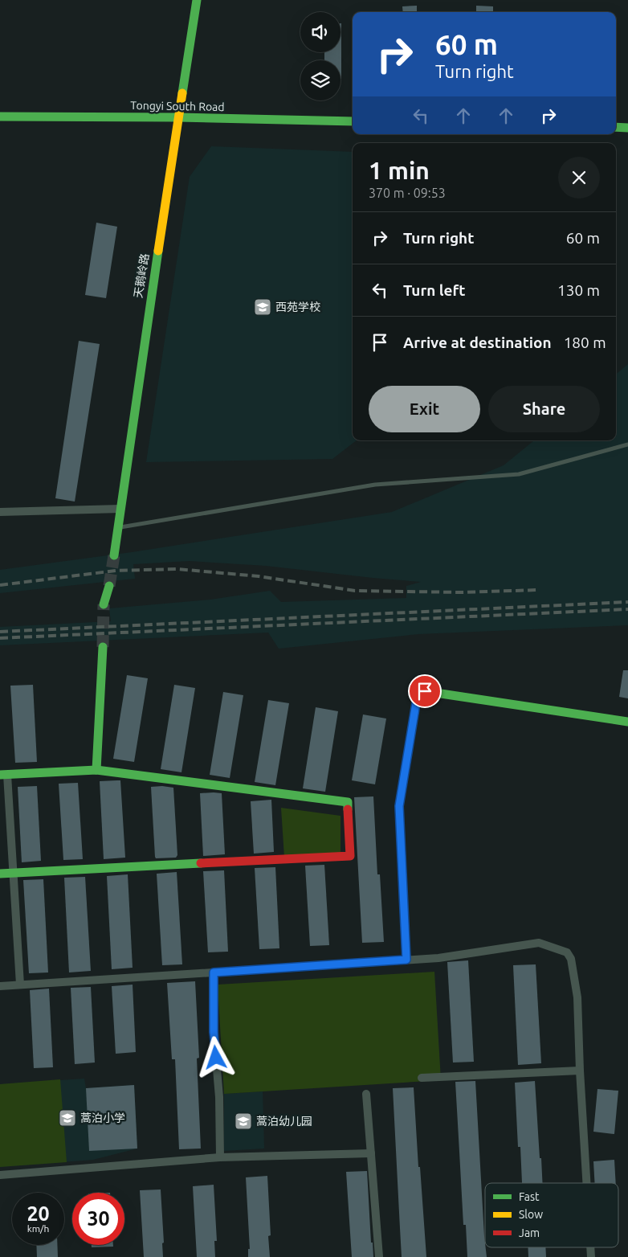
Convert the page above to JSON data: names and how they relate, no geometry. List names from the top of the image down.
{
  "streets": {
    "street": ["Tongyi South Road", "天鹅岭路"]
  },
  "crossings": [
    ["Tongyi South Road", "天鹅岭路"]
  ],
  "places": {
    "school or university": ["西苑学校", "蒿泊小学", "蒿泊幼儿园"]
  },
  "legend": ["Fast", "Slow", "Jam"],
  "page": {
    "turn": ["60 m", "Turn right"],
    "heading": ["1 min", "370 m · 09:53"],
    "list": [
      {
        "name": "Turn right",
        "value": "60 m"
      },
      {
        "name": "Turn left",
        "value": "130 m"
      },
      {
        "name": "Arrive at destination",
        "value": "180 m"
      }
    ],
    "buttons": ["Exit", "Share"],
    "speed": "20 km/h",
    "limit": "30"
  }
}
